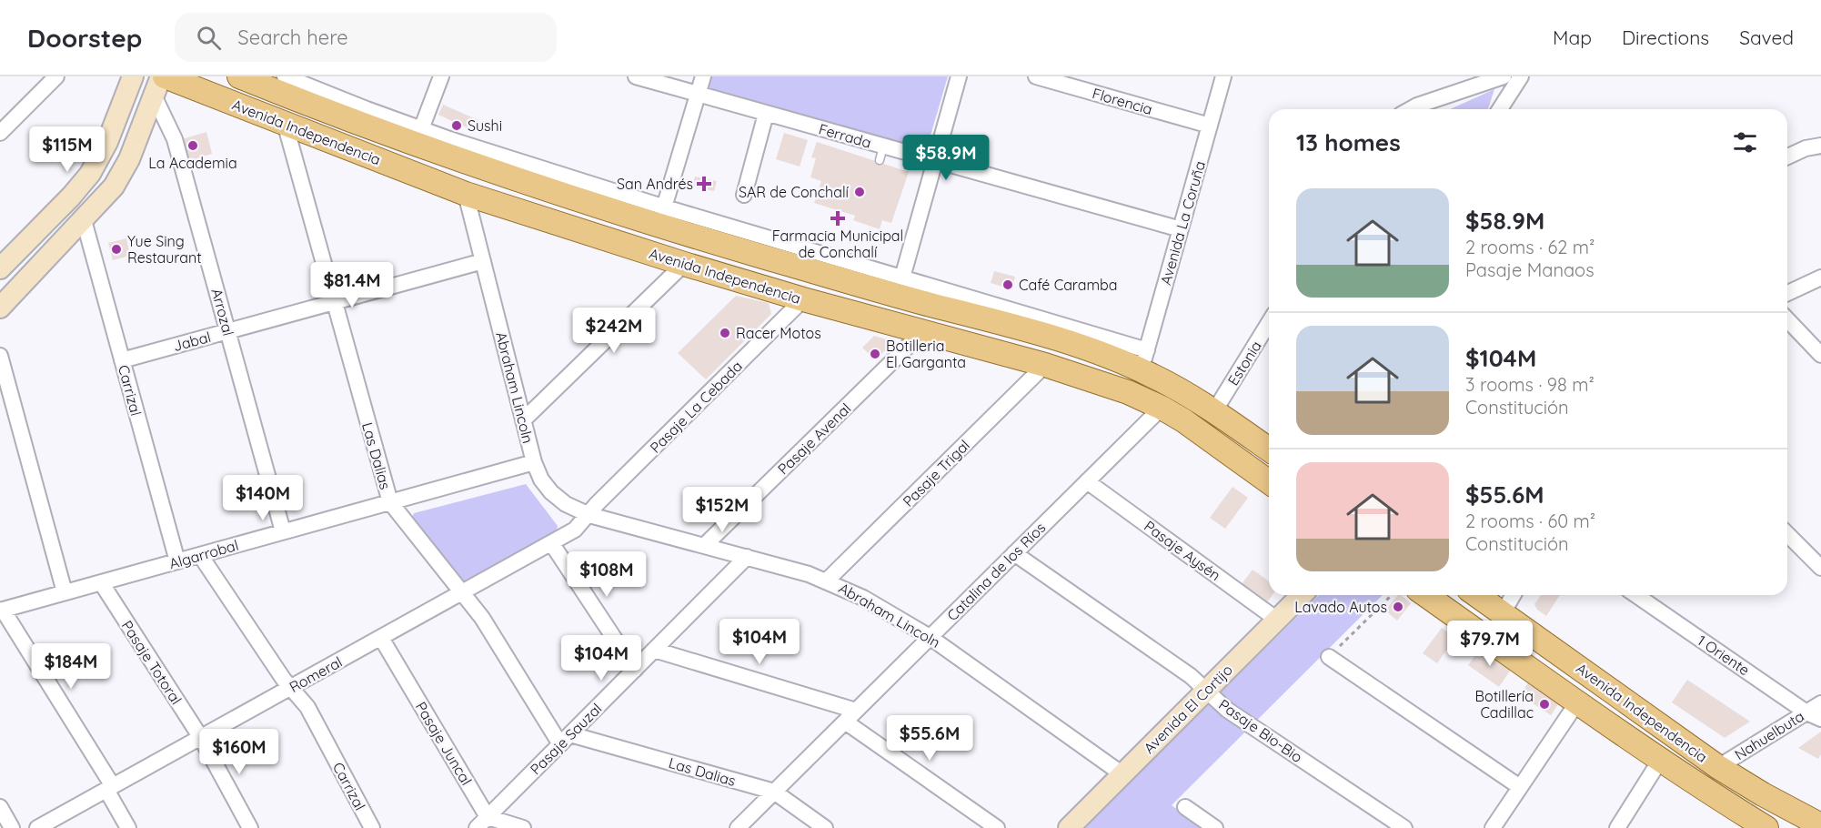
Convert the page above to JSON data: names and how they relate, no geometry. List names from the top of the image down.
{
  "streets": {
    "main road": ["Avenida Independencia", "Avenida El Cortijo"],
    "street": [
      "Florencia",
      "Ferrada",
      "Avenida La Coruña",
      "Arrozal",
      "Jabal",
      "Estonia",
      "Abraham Lincoln",
      "Carrizal",
      "Pasaje La Cebada",
      "Pasaje Avenal",
      "Las Dalias",
      "Pasaje Trigal",
      "Pasaje Aysén",
      "Algarrobal",
      "Catalina de los Ríos",
      "1 Oriente",
      "Pasaje Totoral",
      "Romeral",
      "Pasaje Bio-Bio",
      "Nahuelbuta",
      "Pasaje Sauzal",
      "Pasaje Juncal"
    ]
  },
  "crossings": [
    ["Florencia", "Avenida La Coruña"],
    ["Avenida Independencia", "Avenida La Coruña"],
    ["Avenida Independencia", "Arrozal"],
    ["Avenida Independencia", "Estonia"],
    ["Avenida Independencia", "Abraham Lincoln"],
    ["Avenida Independencia", "Pasaje La Cebada"],
    ["Avenida Independencia", "Pasaje Avenal"],
    ["Avenida Independencia", "Las Dalias"],
    ["Avenida Independencia", "Pasaje Trigal"],
    ["Avenida Independencia", "Catalina de los Ríos"],
    ["Avenida Independencia", "Nahuelbuta"],
    ["Ferrada", "Avenida La Coruña"],
    ["Arrozal", "Jabal"],
    ["Arrozal", "Algarrobal"],
    ["Jabal", "Abraham Lincoln"],
    ["Jabal", "Carrizal"],
    ["Jabal", "Las Dalias"],
    ["Abraham Lincoln", "Pasaje La Cebada"],
    ["Abraham Lincoln", "Pasaje Avenal"],
    ["Abraham Lincoln", "Pasaje Trigal"],
    ["Abraham Lincoln", "Algarrobal"],
    ["Abraham Lincoln", "Catalina de los Ríos"],
    ["Abraham Lincoln", "Romeral"],
    ["Abraham Lincoln", "Avenida El Cortijo"],
    ["Abraham Lincoln", "Pasaje Sauzal"],
    ["Carrizal", "Algarrobal"],
    ["Carrizal", "Romeral"],
    ["Pasaje La Cebada", "Romeral"],
    ["Las Dalias", "Algarrobal"],
    ["Las Dalias", "Catalina de los Ríos"],
    ["Las Dalias", "Romeral"],
    ["Las Dalias", "Pasaje Sauzal"],
    ["Pasaje Aysén", "Catalina de los Ríos"],
    ["Pasaje Aysén", "Avenida El Cortijo"],
    ["Algarrobal", "Pasaje Totoral"],
    ["Catalina de los Ríos", "Pasaje Bio-Bio"],
    ["1 Oriente", "Nahuelbuta"],
    ["Pasaje Totoral", "Romeral"],
    ["Romeral", "Pasaje Juncal"],
    ["Avenida El Cortijo", "Pasaje Bio-Bio"],
    ["Pasaje Sauzal", "Pasaje Juncal"]
  ],
  "places": {
    "other": [
      "Sushi",
      "La Academia",
      "SAR de Conchalí",
      "Yue Sing Restaurant",
      "Café Caramba",
      "Racer Motos",
      "Botilleria El Garganta",
      "Lavado Autos",
      "Botillería Cadillac"
    ],
    "health": ["San Andrés", "Farmacia Municipal de Conchalí"]
  },
  "page": {
    "header": "Doorstep",
    "search": "Search here",
    "nav": ["Map", "Directions", "Saved"],
    "heading": "13 homes",
    "price": [
      "$115M",
      "$58.9M",
      "$81.4M",
      "$242M",
      "$140M",
      "$152M",
      "$108M",
      "$104M",
      "$79.7M",
      "$104M",
      "$184M",
      "$55.6M",
      "$160M"
    ],
    "list": [
      {
        "name": "$58.9M",
        "note": "2 rooms · 62 m² · Pasaje Manaos"
      },
      {
        "name": "$104M",
        "note": "3 rooms · 98 m² · Constitución"
      },
      {
        "name": "$55.6M",
        "note": "2 rooms · 60 m² · Constitución"
      }
    ]
  }
}
